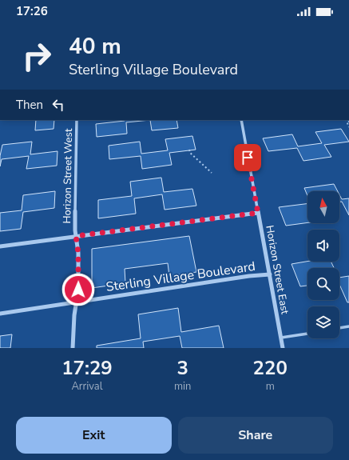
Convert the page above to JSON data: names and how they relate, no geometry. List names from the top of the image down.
{
  "streets": {
    "street": ["Horizon Street West", "Horizon Street East", "Sterling Village Boulevard"]
  },
  "crossings": [
    ["Horizon Street West", "Sterling Village Boulevard"],
    ["Horizon Street East", "Sterling Village Boulevard"]
  ],
  "north": "top",
  "page": {
    "status": "17:26",
    "turn": ["40 m", "Sterling Village Boulevard"],
    "then": "Then",
    "eta": [
      "17:29",
      "Arrival",
      "3",
      "min",
      "220",
      "m"
    ],
    "buttons": ["Exit", "Share"]
  }
}
